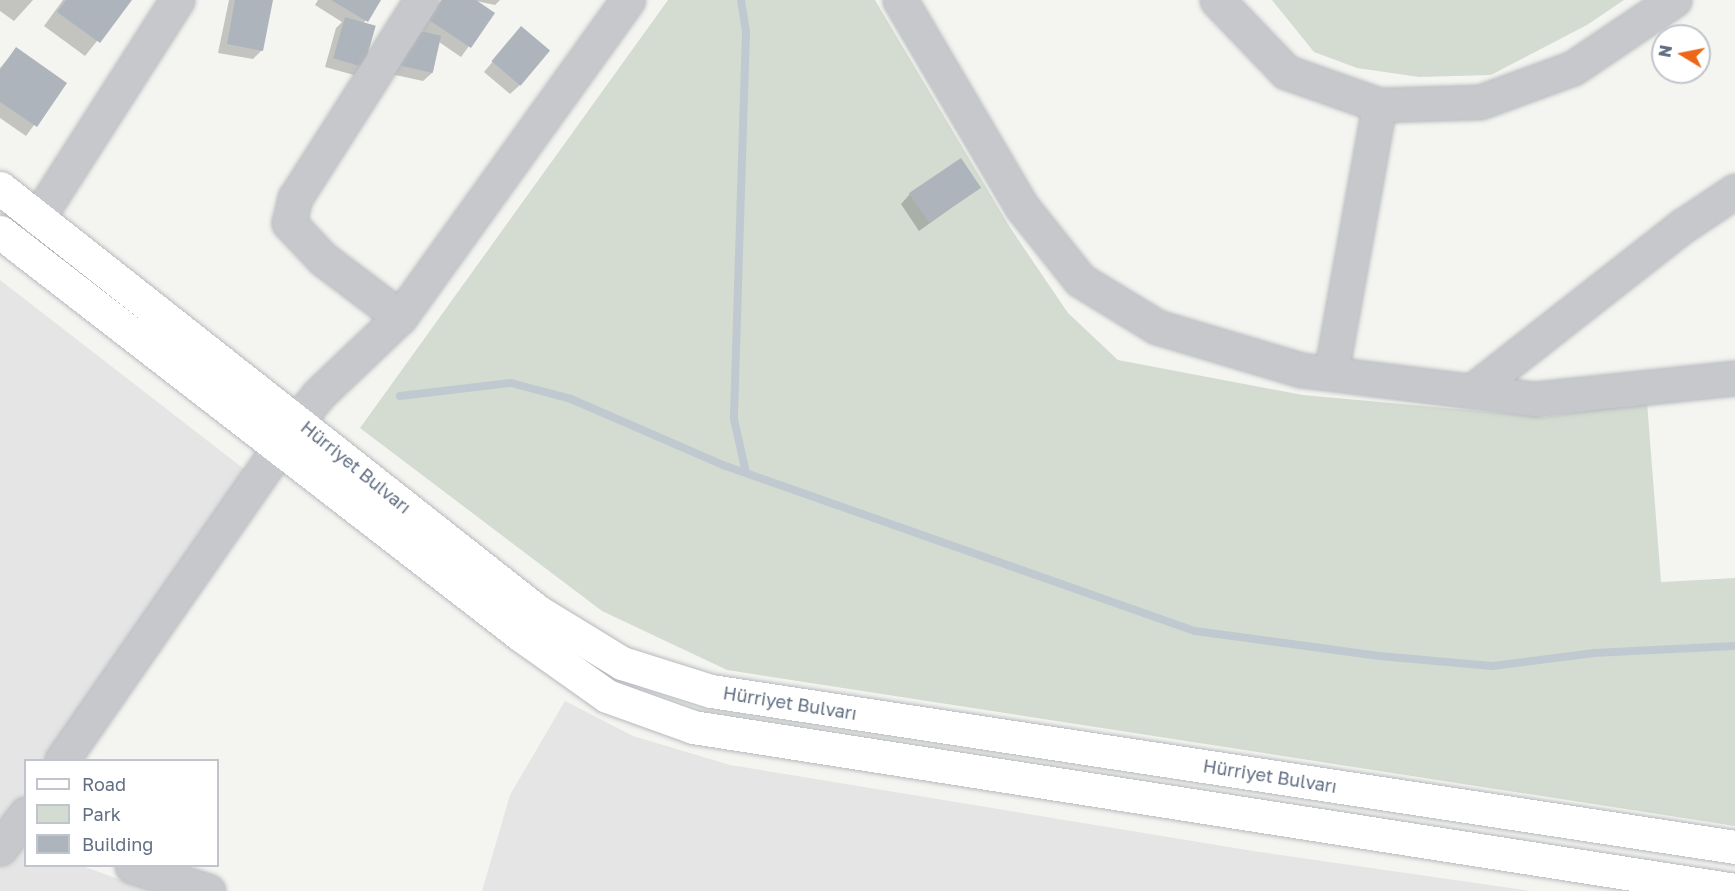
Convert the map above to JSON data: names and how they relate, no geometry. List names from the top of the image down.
{
  "streets": {
    "main road": ["Hürriyet Bulvarı"]
  },
  "legend": ["Road", "Park", "Building"],
  "north": "left"
}
